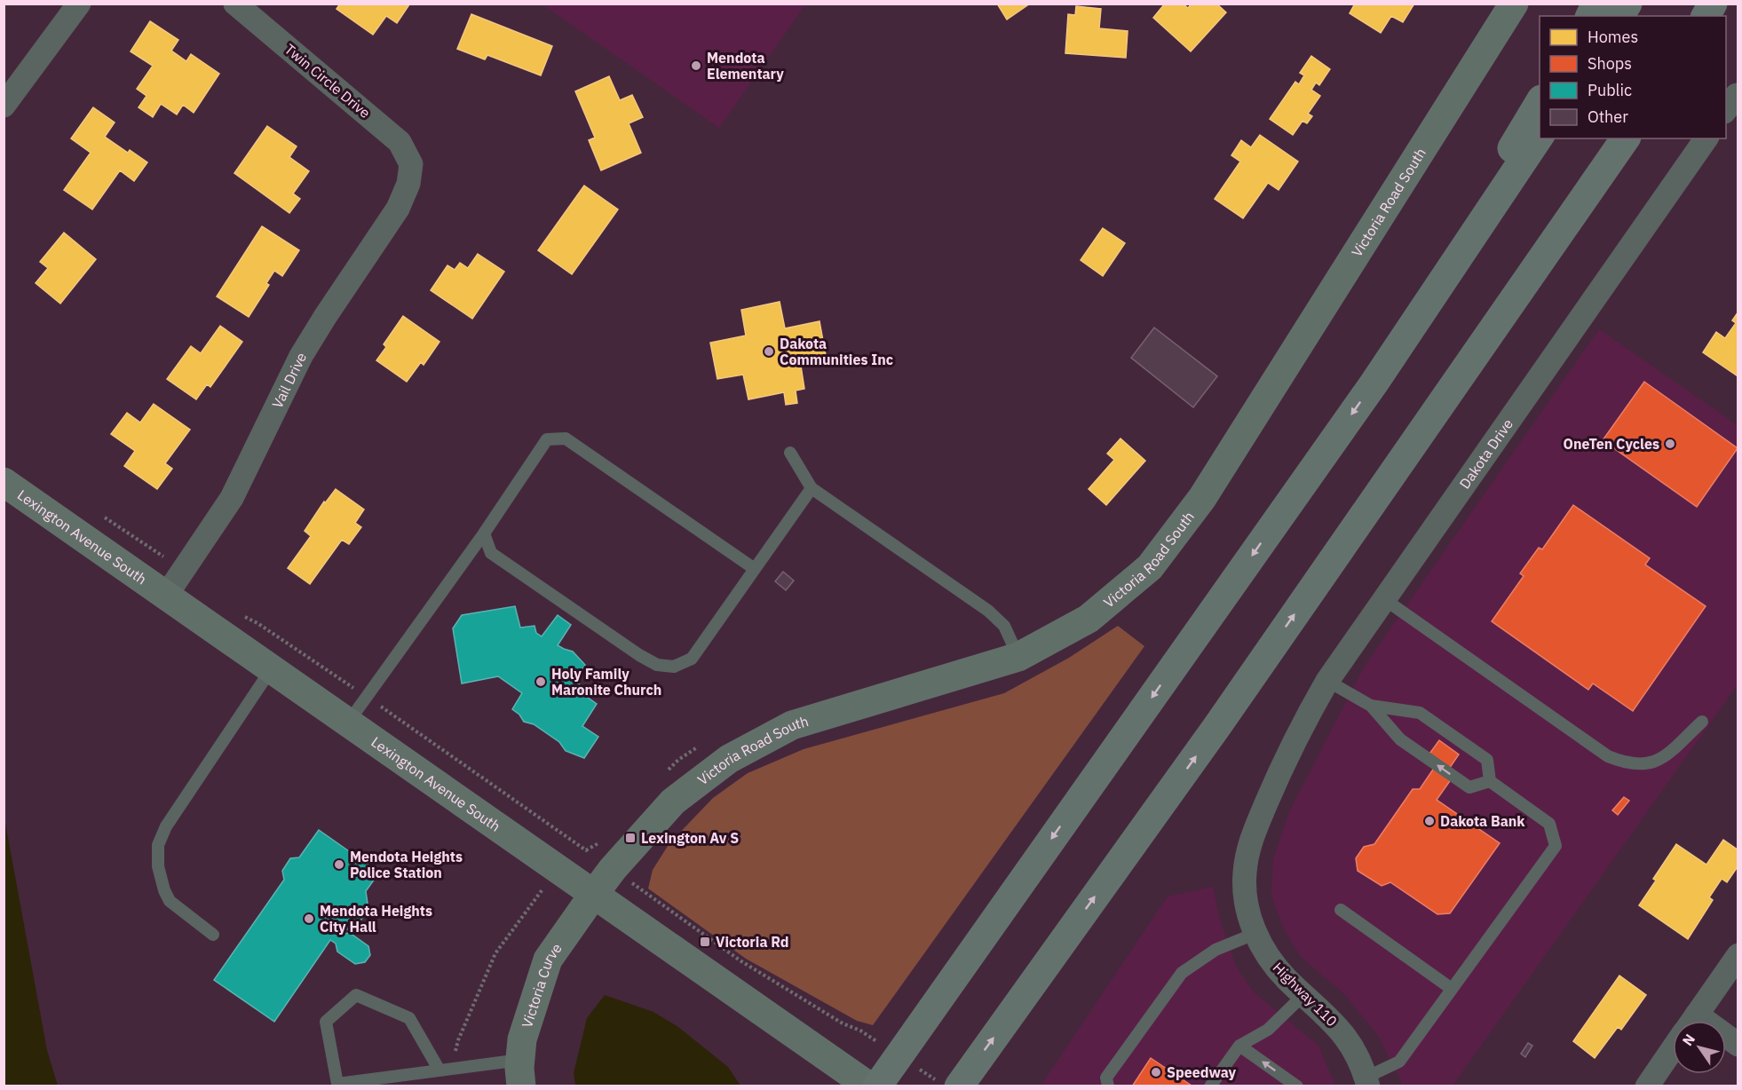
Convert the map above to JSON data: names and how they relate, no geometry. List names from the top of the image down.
{
  "streets": {
    "street": [
      "Twin Circle Drive",
      "Victoria Road South",
      "Vail Drive",
      "Dakota Drive",
      "Lexington Avenue South",
      "Victoria Curve",
      "Highway 110"
    ]
  },
  "crossings": [
    ["Twin Circle Drive", "Vail Drive"],
    ["Victoria Road South", "Lexington Avenue South"],
    ["Victoria Road South", "Victoria Curve"],
    ["Vail Drive", "Lexington Avenue South"],
    ["Dakota Drive", "Highway 110"],
    ["Lexington Avenue South", "Victoria Curve"]
  ],
  "places": {
    "other": [
      "Mendota Elementary",
      "Dakota Communities Inc",
      "OneTen Cycles",
      "Holy Family Maronite Church",
      "Dakota Bank",
      "Mendota Heights Police Station",
      "Mendota Heights City Hall",
      "Speedway"
    ],
    "transit": ["Lexington Av S", "Victoria Rd"]
  },
  "legend": [
    "Homes",
    "Shops",
    "Public",
    "Other"
  ],
  "north": "top left"
}
